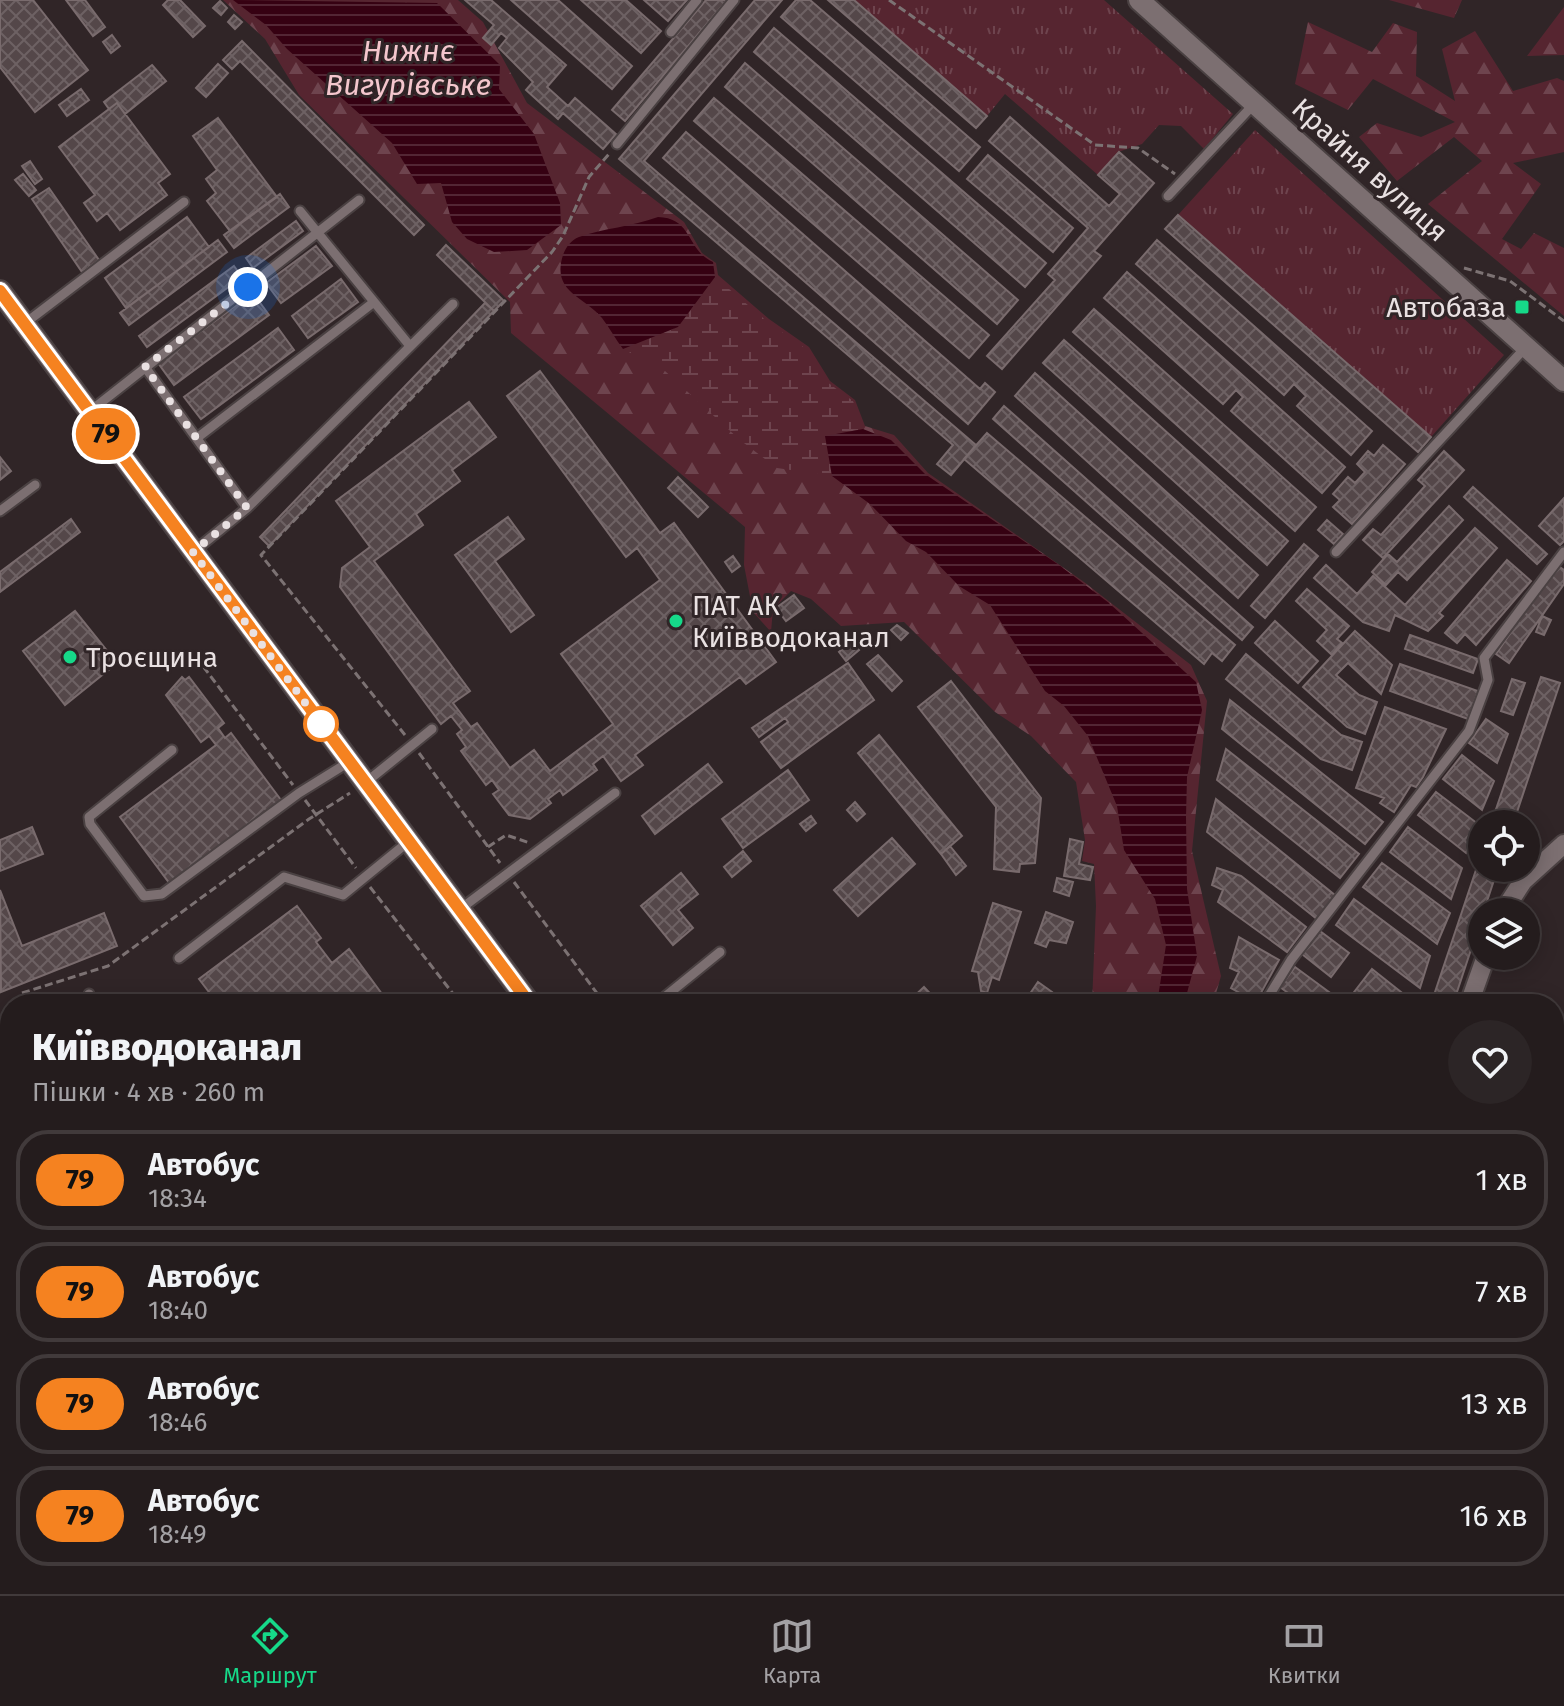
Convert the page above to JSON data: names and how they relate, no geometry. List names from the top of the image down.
{
  "streets": {
    "street": ["Крайня вулиця"]
  },
  "water": ["Нижнє Вигурівське"],
  "places": {
    "transit": ["Автобаза"],
    "other": ["ПАТ АК Київводоканал", "Троєщина"]
  },
  "lines": ["bus line 79"],
  "page": {
    "on_map": "79",
    "heading": ["Київводоканал", "Пішки · 4 хв · 260 m"],
    "list": [
      {
        "mark": "79",
        "name": "Автобус",
        "note": "18:34",
        "value": "1 хв"
      },
      {
        "mark": "79",
        "name": "Автобус",
        "note": "18:40",
        "value": "7 хв"
      },
      {
        "mark": "79",
        "name": "Автобус",
        "note": "18:46",
        "value": "13 хв"
      },
      {
        "mark": "79",
        "name": "Автобус",
        "note": "18:49",
        "value": "16 хв"
      }
    ],
    "tabs": ["Маршрут", "Карта", "Квитки"]
  }
}
